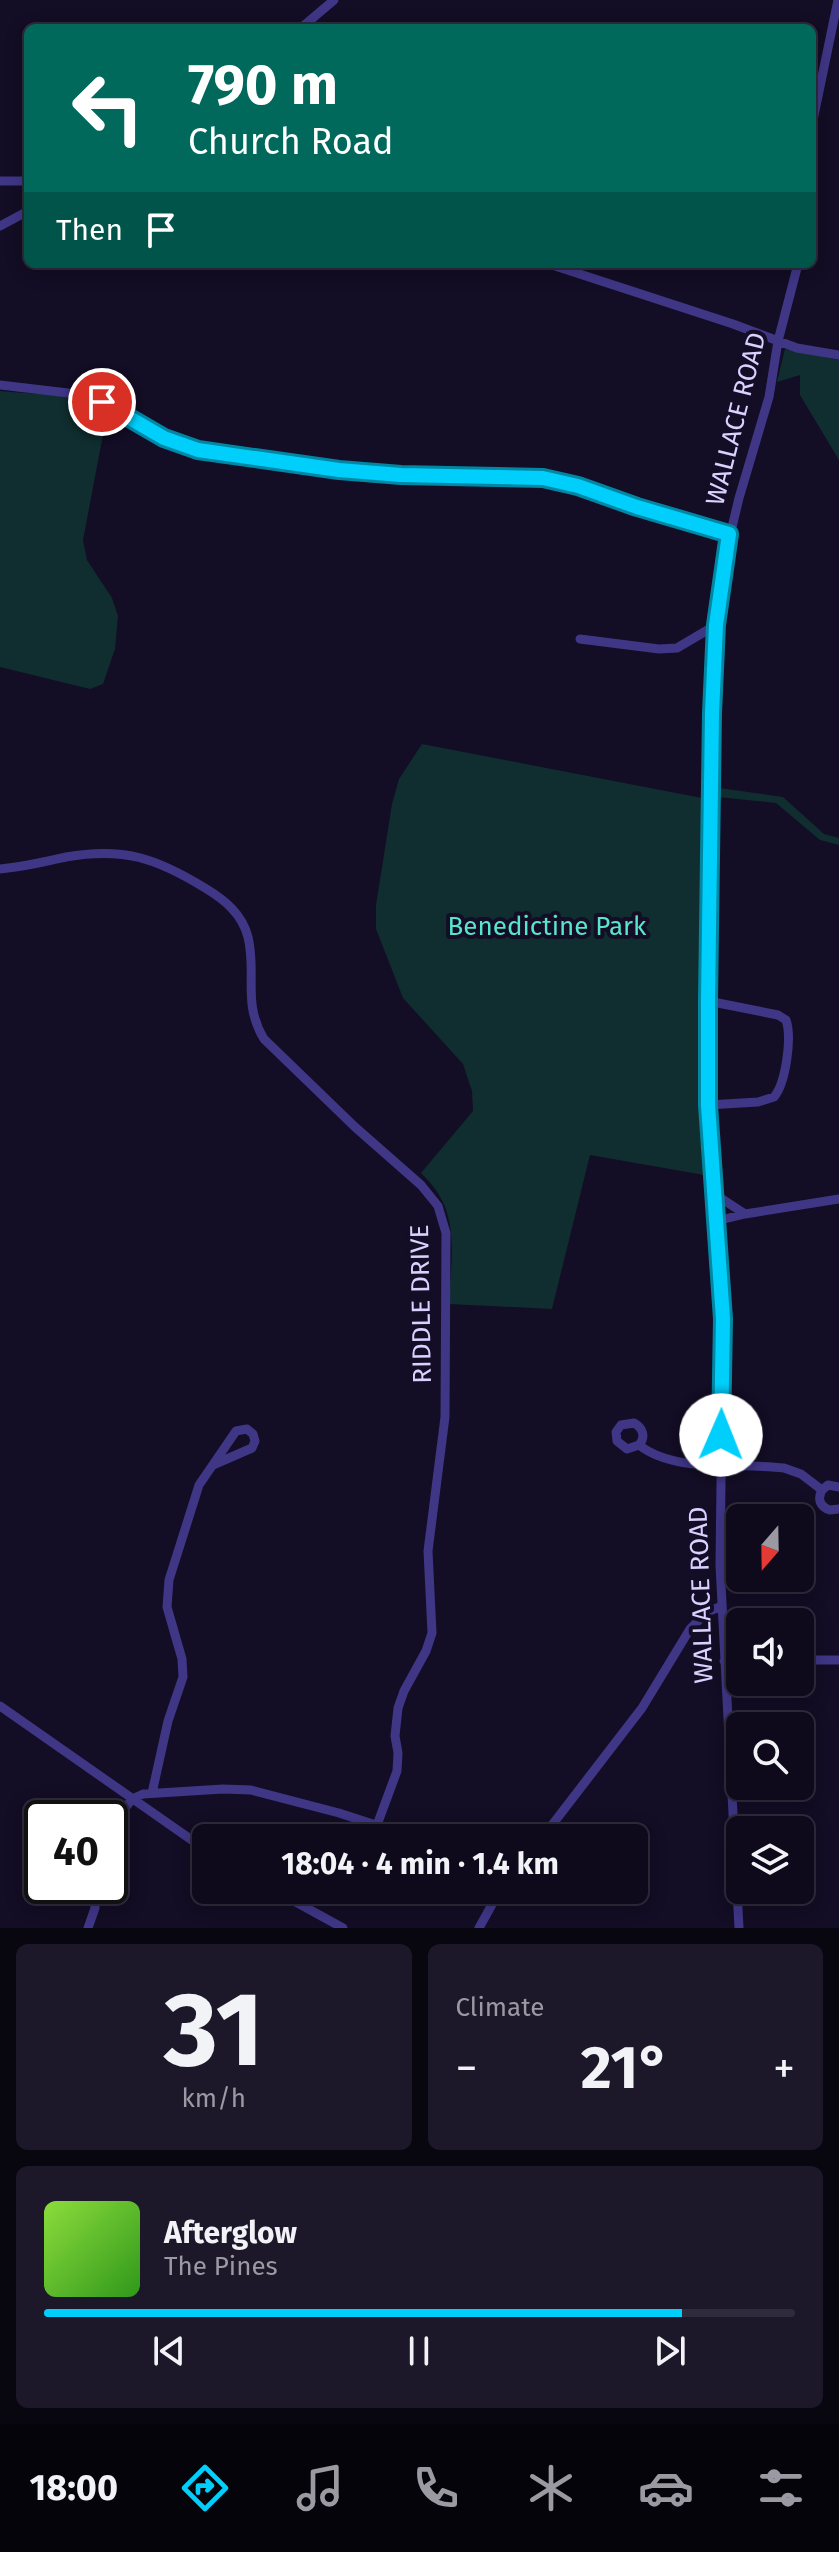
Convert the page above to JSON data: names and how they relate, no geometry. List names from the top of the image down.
{
  "streets": {
    "street": ["WALLACE ROAD", "RIDDLE DRIVE"]
  },
  "parks": ["Benedictine Park"],
  "north": "bottom",
  "page": {
    "turn": ["790 m", "Church Road"],
    "then": "Then",
    "limit": "40",
    "trip": "18:04 · 4 min · 1.4 km",
    "tile": [
      ["31", "km/h"],
      "Climate"
    ],
    "heat": ["−", "21°", "+"],
    "song": ["Afterglow", "The Pines"],
    "tabs": "18:00"
  }
}
